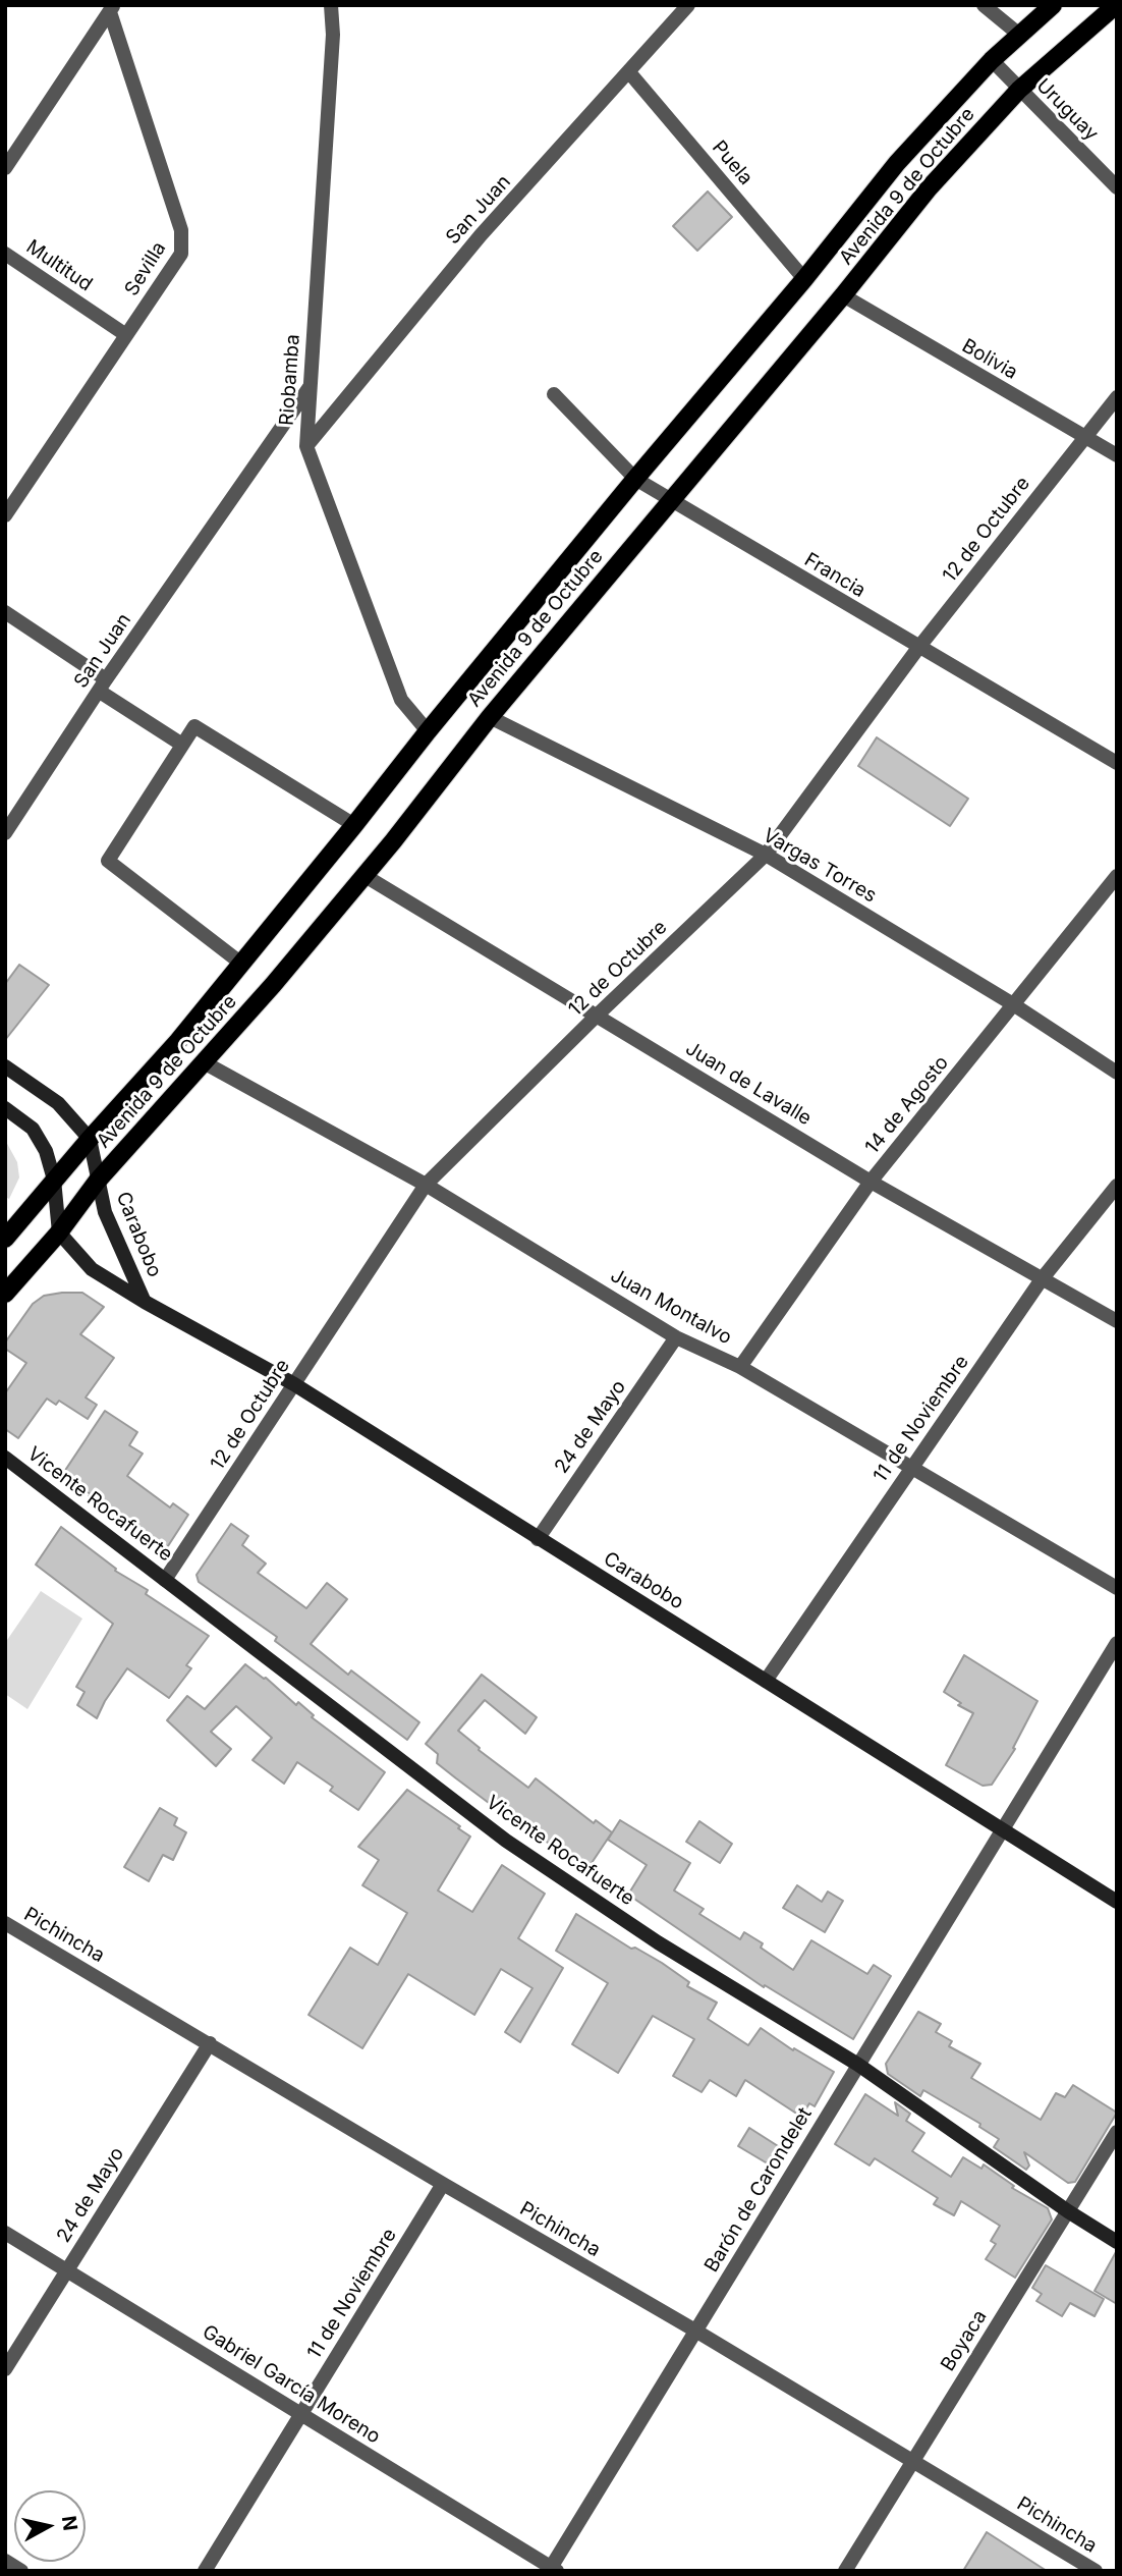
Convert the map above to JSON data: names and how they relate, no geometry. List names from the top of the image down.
{
  "streets": {
    "main road": ["Avenida 9 de Octubre", "Carabobo", "Vicente Rocafuerte"],
    "street": [
      "Uruguay",
      "Puela",
      "San Juan",
      "Multitud",
      "Sevilla",
      "Bolivia",
      "Riobamba",
      "12 de Octubre",
      "Francia",
      "Vargas Torres",
      "Juan de Lavalle",
      "14 de Agosto",
      "Juan Montalvo",
      "11 de Noviembre",
      "24 de Mayo",
      "Pichincha",
      "Barón de Carondelet",
      "Boyaca",
      "Gabriel García Moreno"
    ]
  },
  "crossings": [
    ["Uruguay", "Avenida 9 de Octubre"],
    ["Puela", "Avenida 9 de Octubre"],
    ["Puela", "San Juan"],
    ["Avenida 9 de Octubre", "Bolivia"],
    ["Avenida 9 de Octubre", "Riobamba"],
    ["Avenida 9 de Octubre", "Francia"],
    ["Avenida 9 de Octubre", "Vargas Torres"],
    ["Avenida 9 de Octubre", "Juan de Lavalle"],
    ["Avenida 9 de Octubre", "Carabobo"],
    ["Avenida 9 de Octubre", "Juan Montalvo"],
    ["San Juan", "Riobamba"],
    ["Multitud", "Sevilla"],
    ["Bolivia", "12 de Octubre"],
    ["12 de Octubre", "Francia"],
    ["12 de Octubre", "Vargas Torres"],
    ["12 de Octubre", "Juan de Lavalle"],
    ["12 de Octubre", "Carabobo"],
    ["12 de Octubre", "Juan Montalvo"],
    ["12 de Octubre", "Vicente Rocafuerte"],
    ["Vargas Torres", "14 de Agosto"],
    ["Juan de Lavalle", "14 de Agosto"],
    ["Juan de Lavalle", "11 de Noviembre"],
    ["14 de Agosto", "Juan Montalvo"],
    ["Carabobo", "11 de Noviembre"],
    ["Carabobo", "24 de Mayo"],
    ["Carabobo", "Barón de Carondelet"],
    ["Juan Montalvo", "11 de Noviembre"],
    ["Juan Montalvo", "24 de Mayo"],
    ["11 de Noviembre", "Pichincha"],
    ["11 de Noviembre", "Gabriel García Moreno"],
    ["24 de Mayo", "Pichincha"],
    ["24 de Mayo", "Gabriel García Moreno"],
    ["Vicente Rocafuerte", "Barón de Carondelet"],
    ["Vicente Rocafuerte", "Boyaca"],
    ["Pichincha", "Barón de Carondelet"],
    ["Pichincha", "Boyaca"],
    ["Barón de Carondelet", "Gabriel García Moreno"]
  ],
  "north": "right"
}
